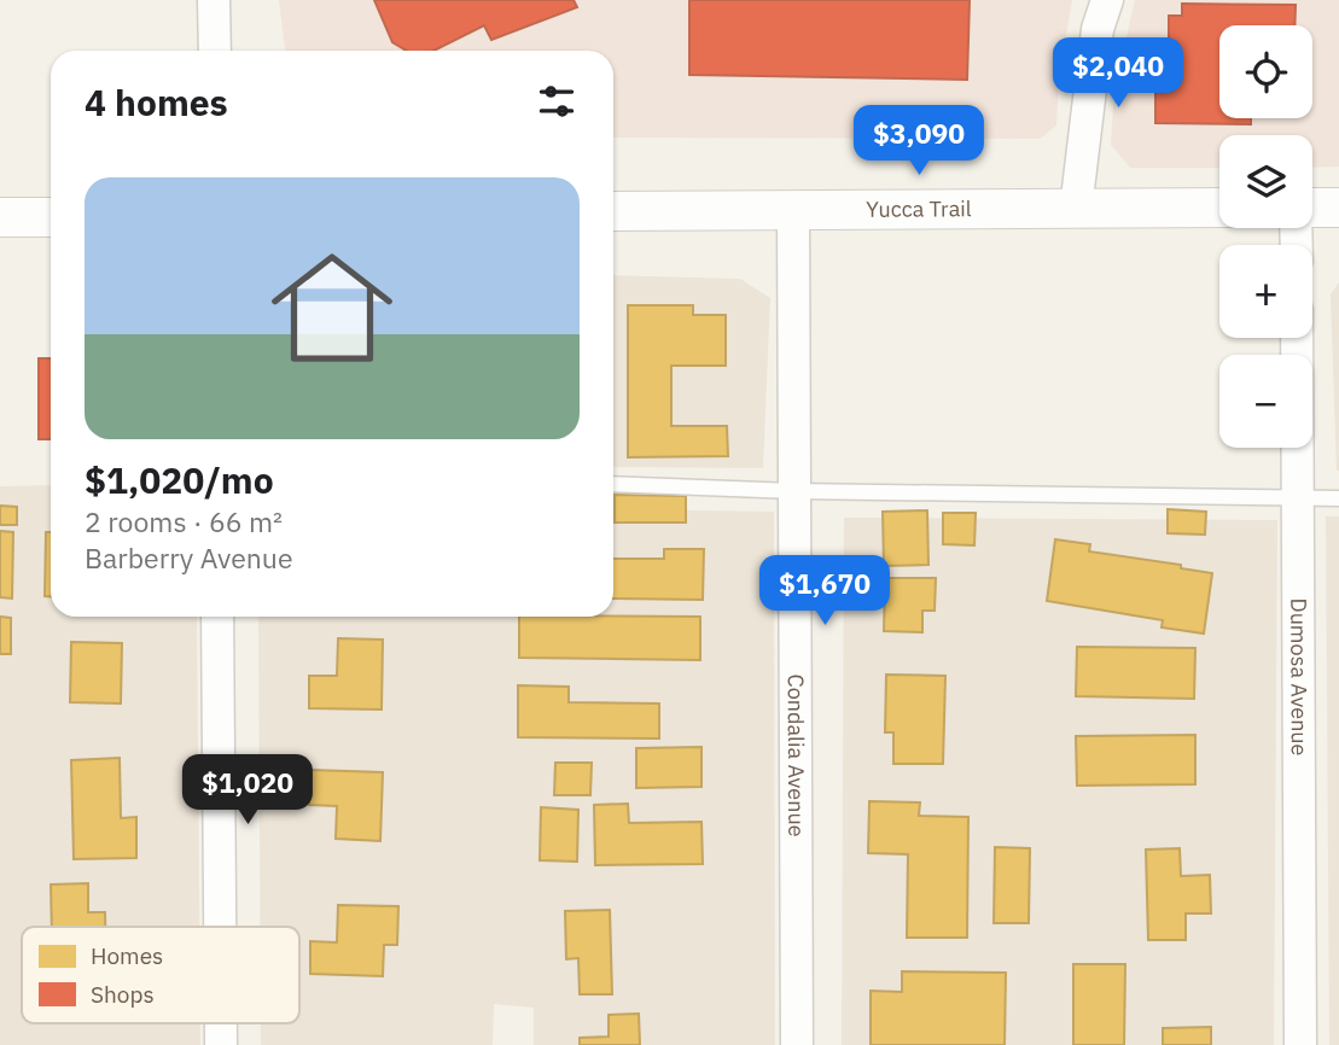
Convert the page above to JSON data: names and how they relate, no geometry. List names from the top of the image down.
{
  "streets": {
    "street": ["Yucca Trail", "Dumosa Avenue", "Condalia Avenue"]
  },
  "crossings": [
    ["Yucca Trail", "Condalia Avenue"]
  ],
  "legend": ["Homes", "Shops"],
  "page": {
    "map_buttons": ["+", "−"],
    "price": [
      "$2,040",
      "$3,090",
      "$1,670",
      "$1,020"
    ],
    "heading": "4 homes",
    "list": [
      {
        "name": "$1,020/mo",
        "note": "2 rooms · 66 m² · Barberry Avenue"
      }
    ]
  }
}
